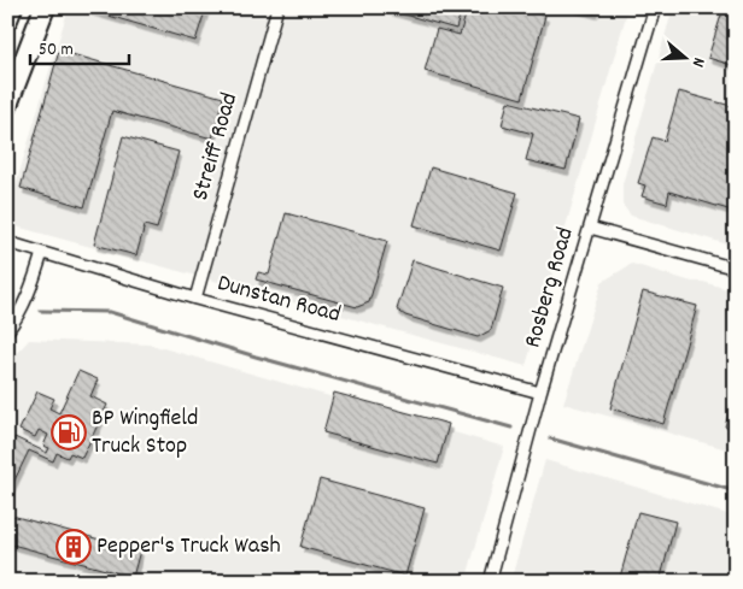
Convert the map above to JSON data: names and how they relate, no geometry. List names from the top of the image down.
{
  "streets": {
    "street": ["Streiff Road", "Rosberg Road", "Dunstan Road"]
  },
  "crossings": [
    ["Streiff Road", "Dunstan Road"],
    ["Rosberg Road", "Dunstan Road"]
  ],
  "places": {
    "fuel station": ["BP Wingfield Truck Stop"],
    "building": ["Pepper's Truck Wash"]
  },
  "scale_bar": "50 m",
  "north": "right"
}
